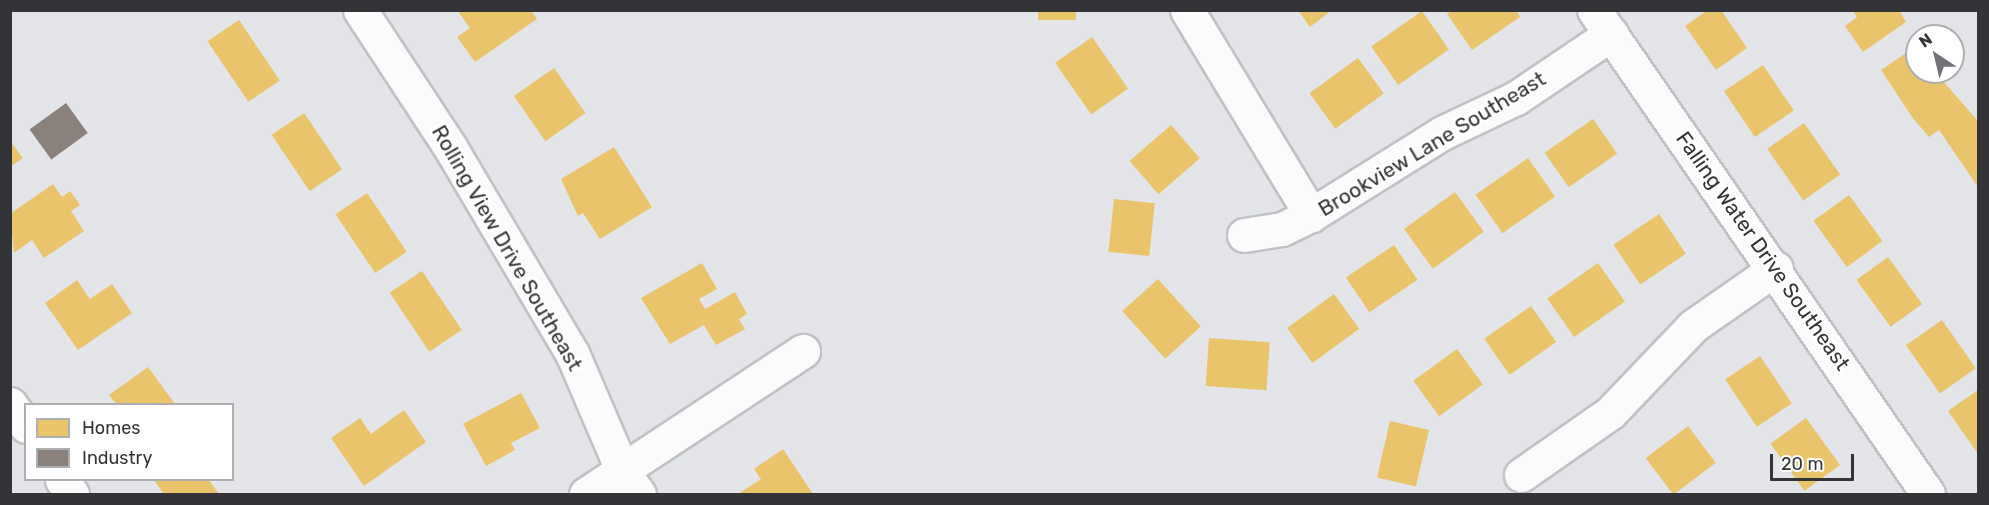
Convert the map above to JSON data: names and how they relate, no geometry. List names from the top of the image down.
{
  "streets": {
    "street": ["Brookview Lane Southeast", "Rolling View Drive Southeast", "Falling Water Drive Southeast"]
  },
  "crossings": [
    ["Brookview Lane Southeast", "Falling Water Drive Southeast"]
  ],
  "legend": ["Homes", "Industry"],
  "scale_bar": "20 m",
  "north": "top left"
}
